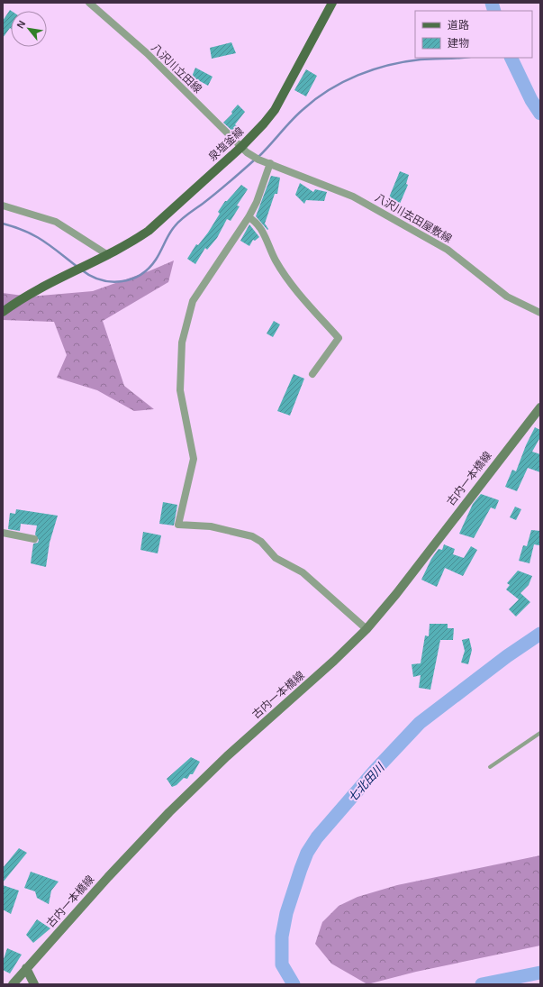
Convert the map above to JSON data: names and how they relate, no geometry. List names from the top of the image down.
{
  "streets": {
    "main road": ["泉塩釜線"],
    "street": ["八沢川立田線", "八沢川去田屋敷線", "古内一本橋線"]
  },
  "crossings": [
    ["八沢川立田線", "泉塩釜線"],
    ["八沢川立田線", "八沢川去田屋敷線"]
  ],
  "water": ["七北田川"],
  "legend": ["道路", "建物"],
  "north": "top left"
}
